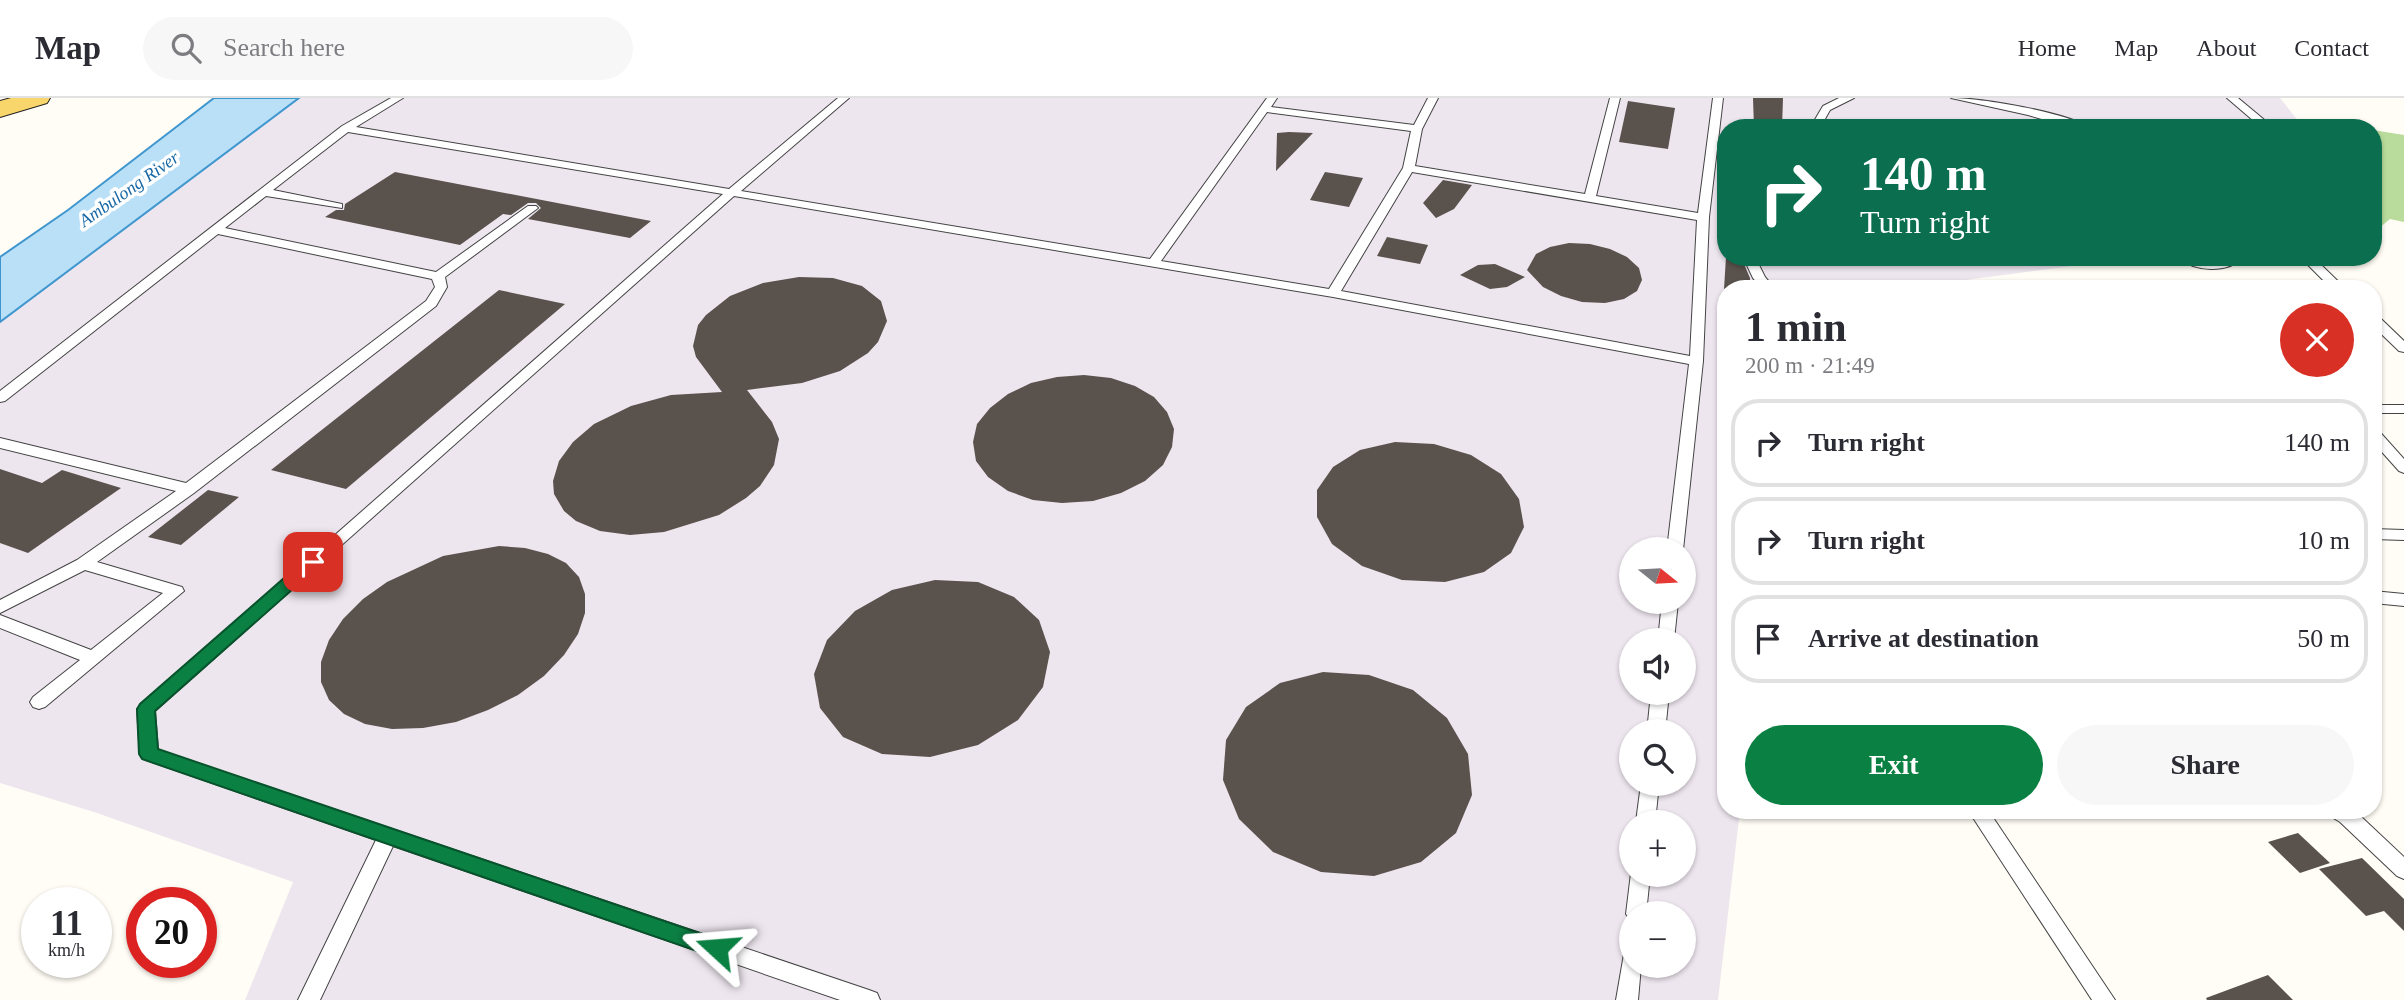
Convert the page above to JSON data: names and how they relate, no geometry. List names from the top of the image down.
{
  "water": ["Ambulong River"],
  "north": "right",
  "page": {
    "header": "Map",
    "search": "Search here",
    "nav": [
      "Home",
      "Map",
      "About",
      "Contact"
    ],
    "turn": ["140 m", "Turn right"],
    "heading": ["1 min", "200 m · 21:49"],
    "list": [
      {
        "name": "Turn right",
        "value": "140 m"
      },
      {
        "name": "Turn right",
        "value": "10 m"
      },
      {
        "name": "Arrive at destination",
        "value": "50 m"
      }
    ],
    "map_buttons": ["+", "−"],
    "buttons": ["Exit", "Share"],
    "speed": "11 km/h",
    "limit": "20"
  }
}
